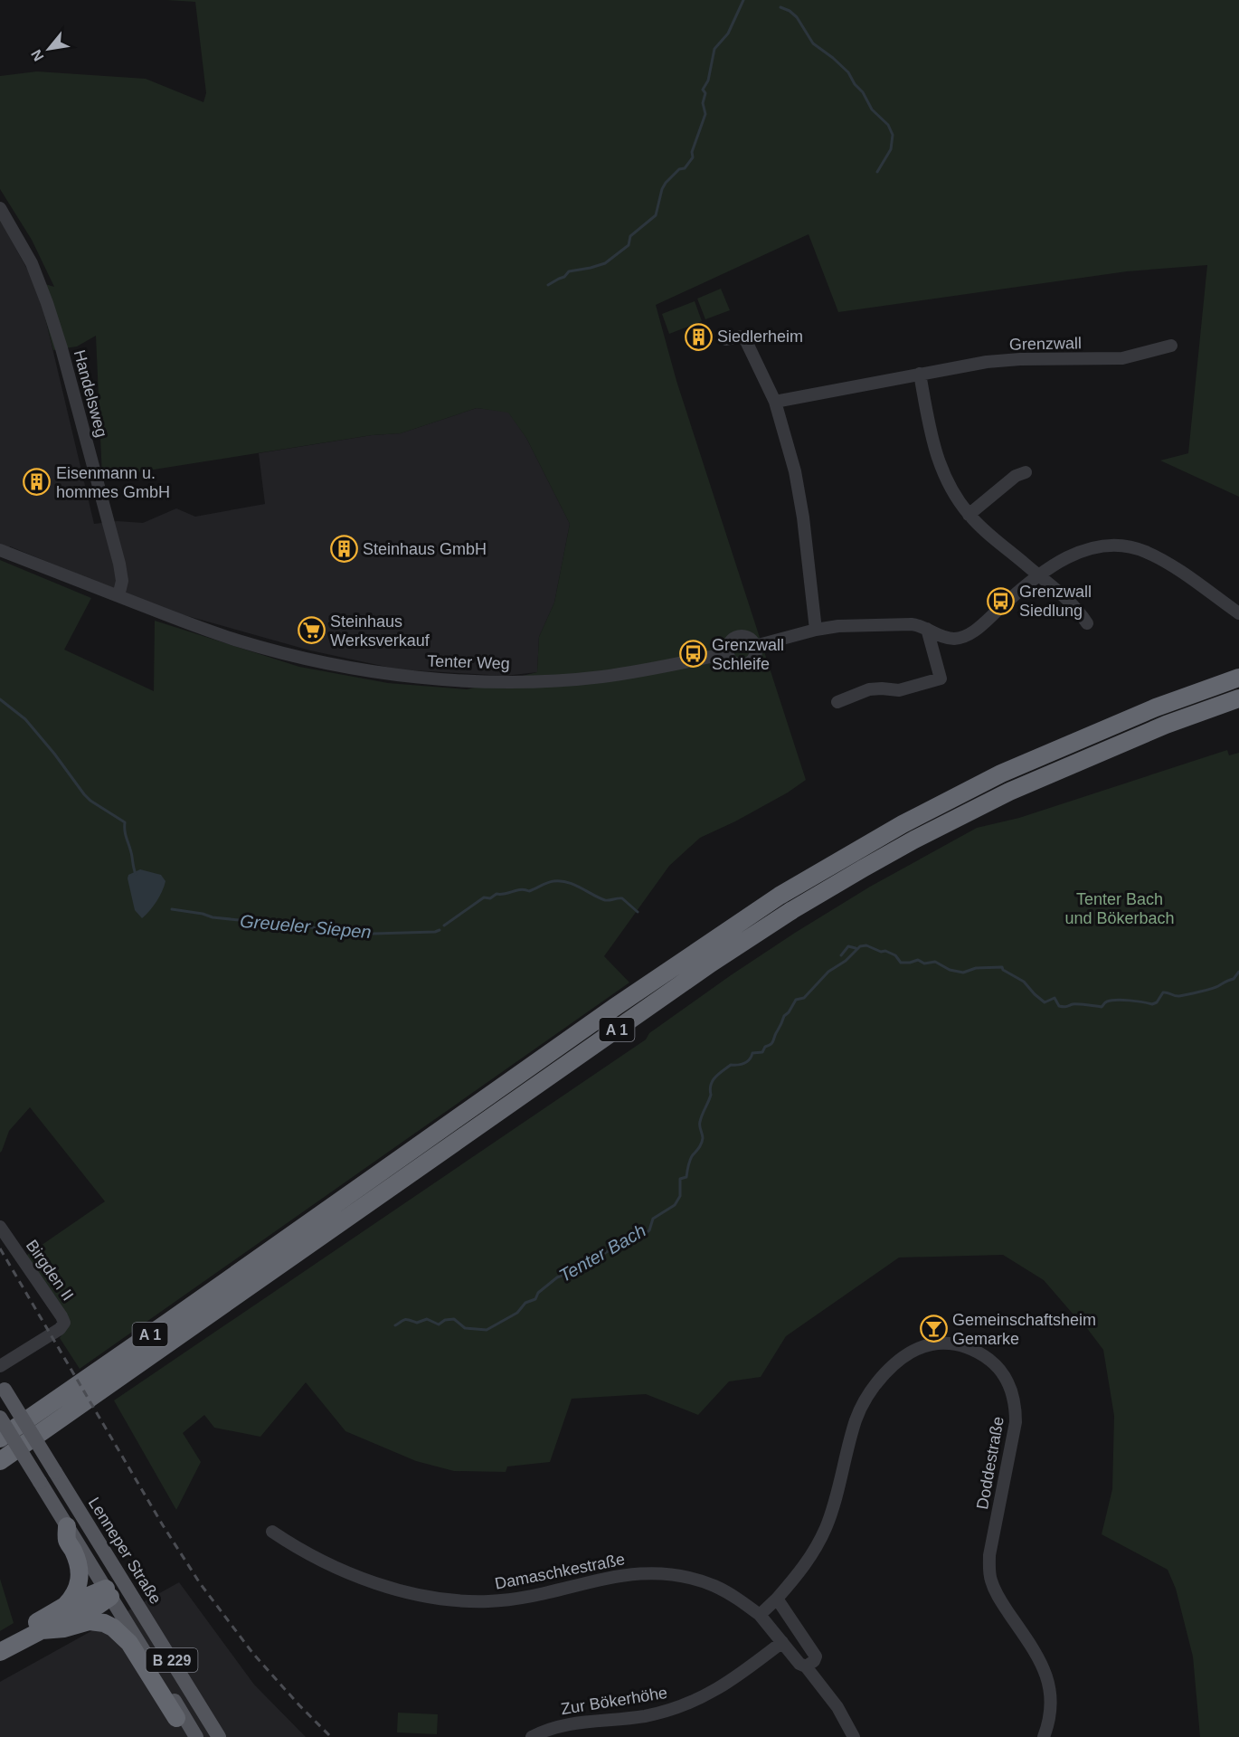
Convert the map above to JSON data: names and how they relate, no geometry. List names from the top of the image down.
{
  "streets": {
    "highway": ["A 1"],
    "main road": ["Lenneper Straße", "B 229"],
    "street": [
      "Grenzwall",
      "Handelsweg",
      "Tenter Weg",
      "Birgden II",
      "Doddestraße",
      "Damaschkestraße",
      "Zur Bökerhöhe"
    ]
  },
  "crossings": [
    ["Handelsweg", "Tenter Weg"],
    ["Doddestraße", "Damaschkestraße"],
    ["Damaschkestraße", "Zur Bökerhöhe"]
  ],
  "water": ["Greueler Siepen", "Tenter Bach"],
  "parks": ["Tenter Bach und Bökerbach"],
  "places": {
    "building": ["Siedlerheim", "Eisenmann u. hommes GmbH", "Steinhaus GmbH"],
    "bus stop": ["Grenzwall Siedlung", "Grenzwall Schleife"],
    "supermarket": ["Steinhaus Werksverkauf"],
    "bar": ["Gemeinschaftsheim Gemarke"]
  },
  "north": "bottom left"
}
